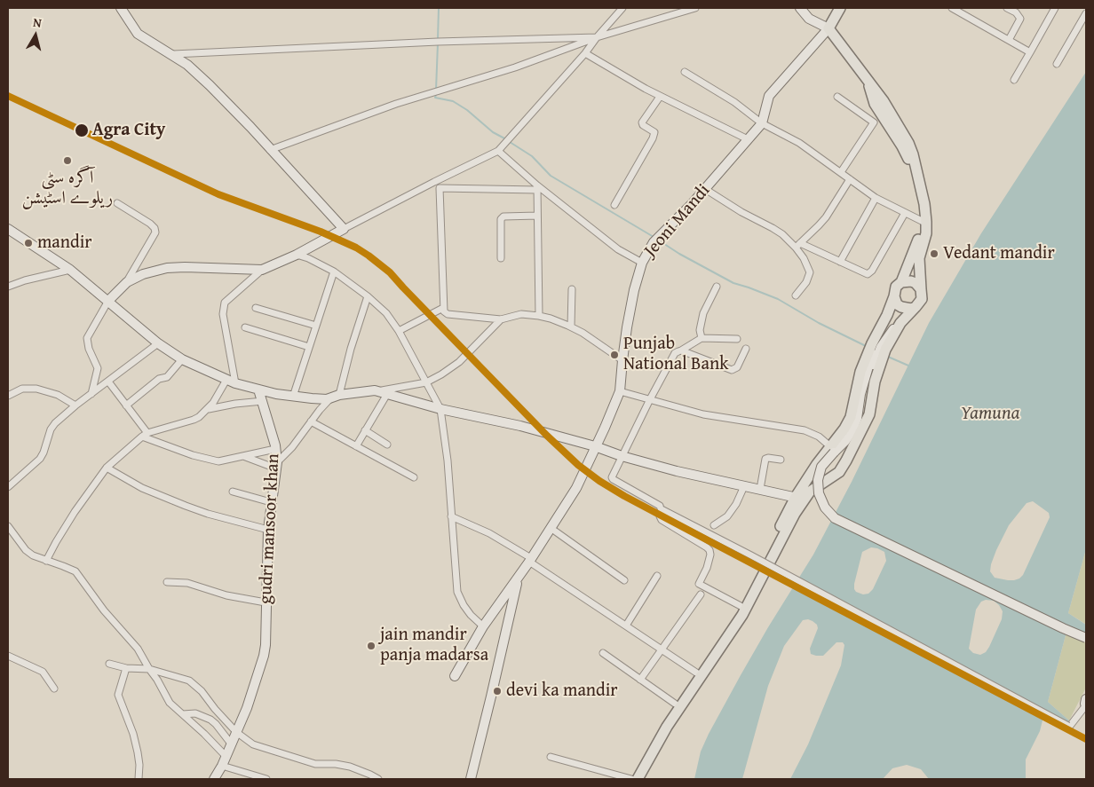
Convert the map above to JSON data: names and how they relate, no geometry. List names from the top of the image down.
{
  "streets": {
    "main road": ["Jeoni Mandi", "gudri mansoor khan"]
  },
  "water": ["Yamuna"],
  "places": [
    "Agra City",
    "آگرہ سٹی ریلوے اسٹیشن",
    "mandir",
    "Vedant mandir",
    "Punjab National Bank",
    "jain mandir panja madarsa",
    "devi ka mandir"
  ],
  "north": "top"
}
